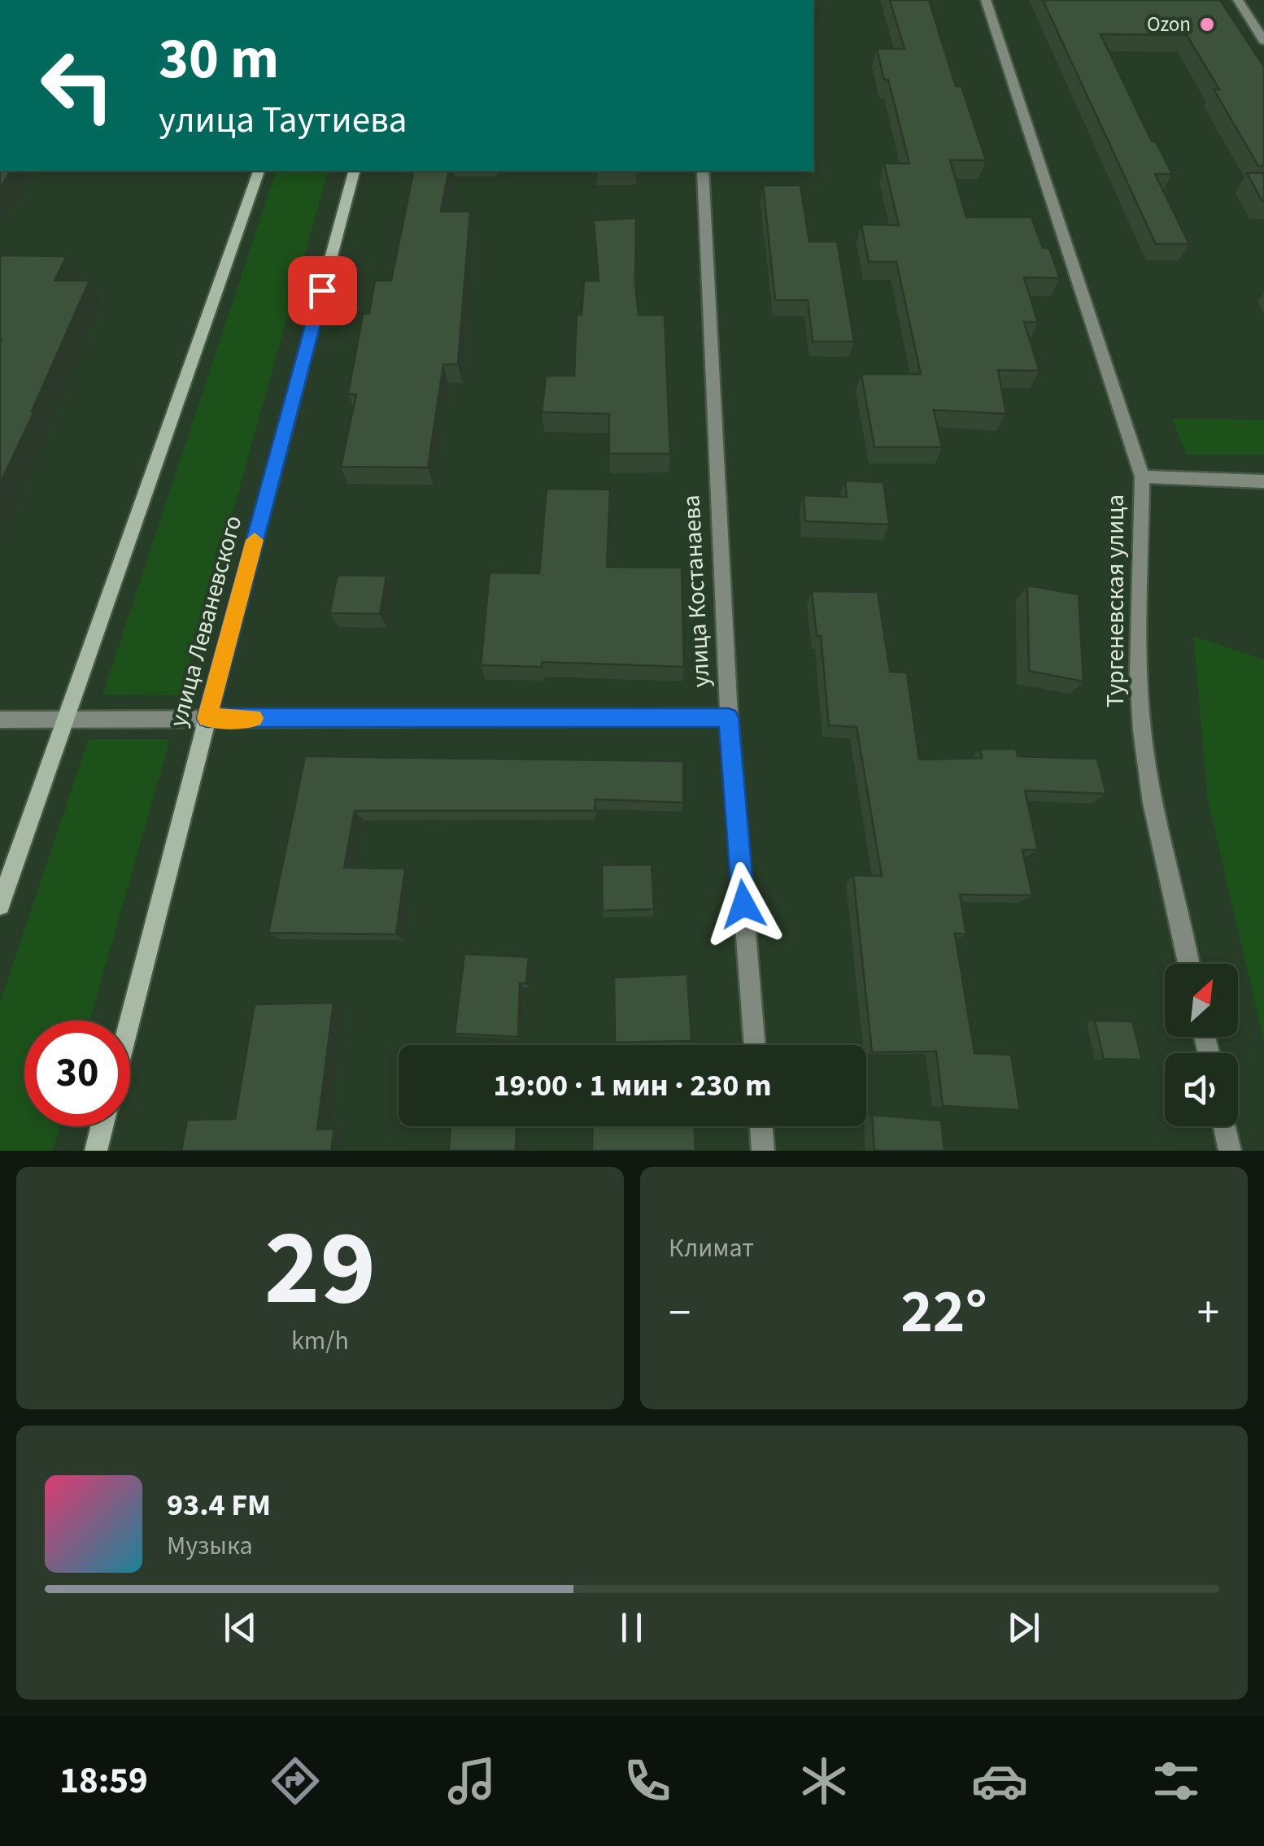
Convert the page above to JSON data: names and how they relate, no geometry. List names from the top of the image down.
{
  "streets": {
    "street": ["улица Костанаева", "Тургеневская улица", "улица Леваневского"]
  },
  "places": ["Ozon"],
  "north": "top right",
  "page": {
    "turn": ["30 m", "улица Таутиева"],
    "limit": "30",
    "trip": "19:00 · 1 мин · 230 m",
    "tile": [
      ["29", "km/h"],
      "Климат"
    ],
    "heat": ["−", "22°", "+"],
    "song": ["93.4 FM", "Музыка"],
    "tabs": "18:59"
  }
}
